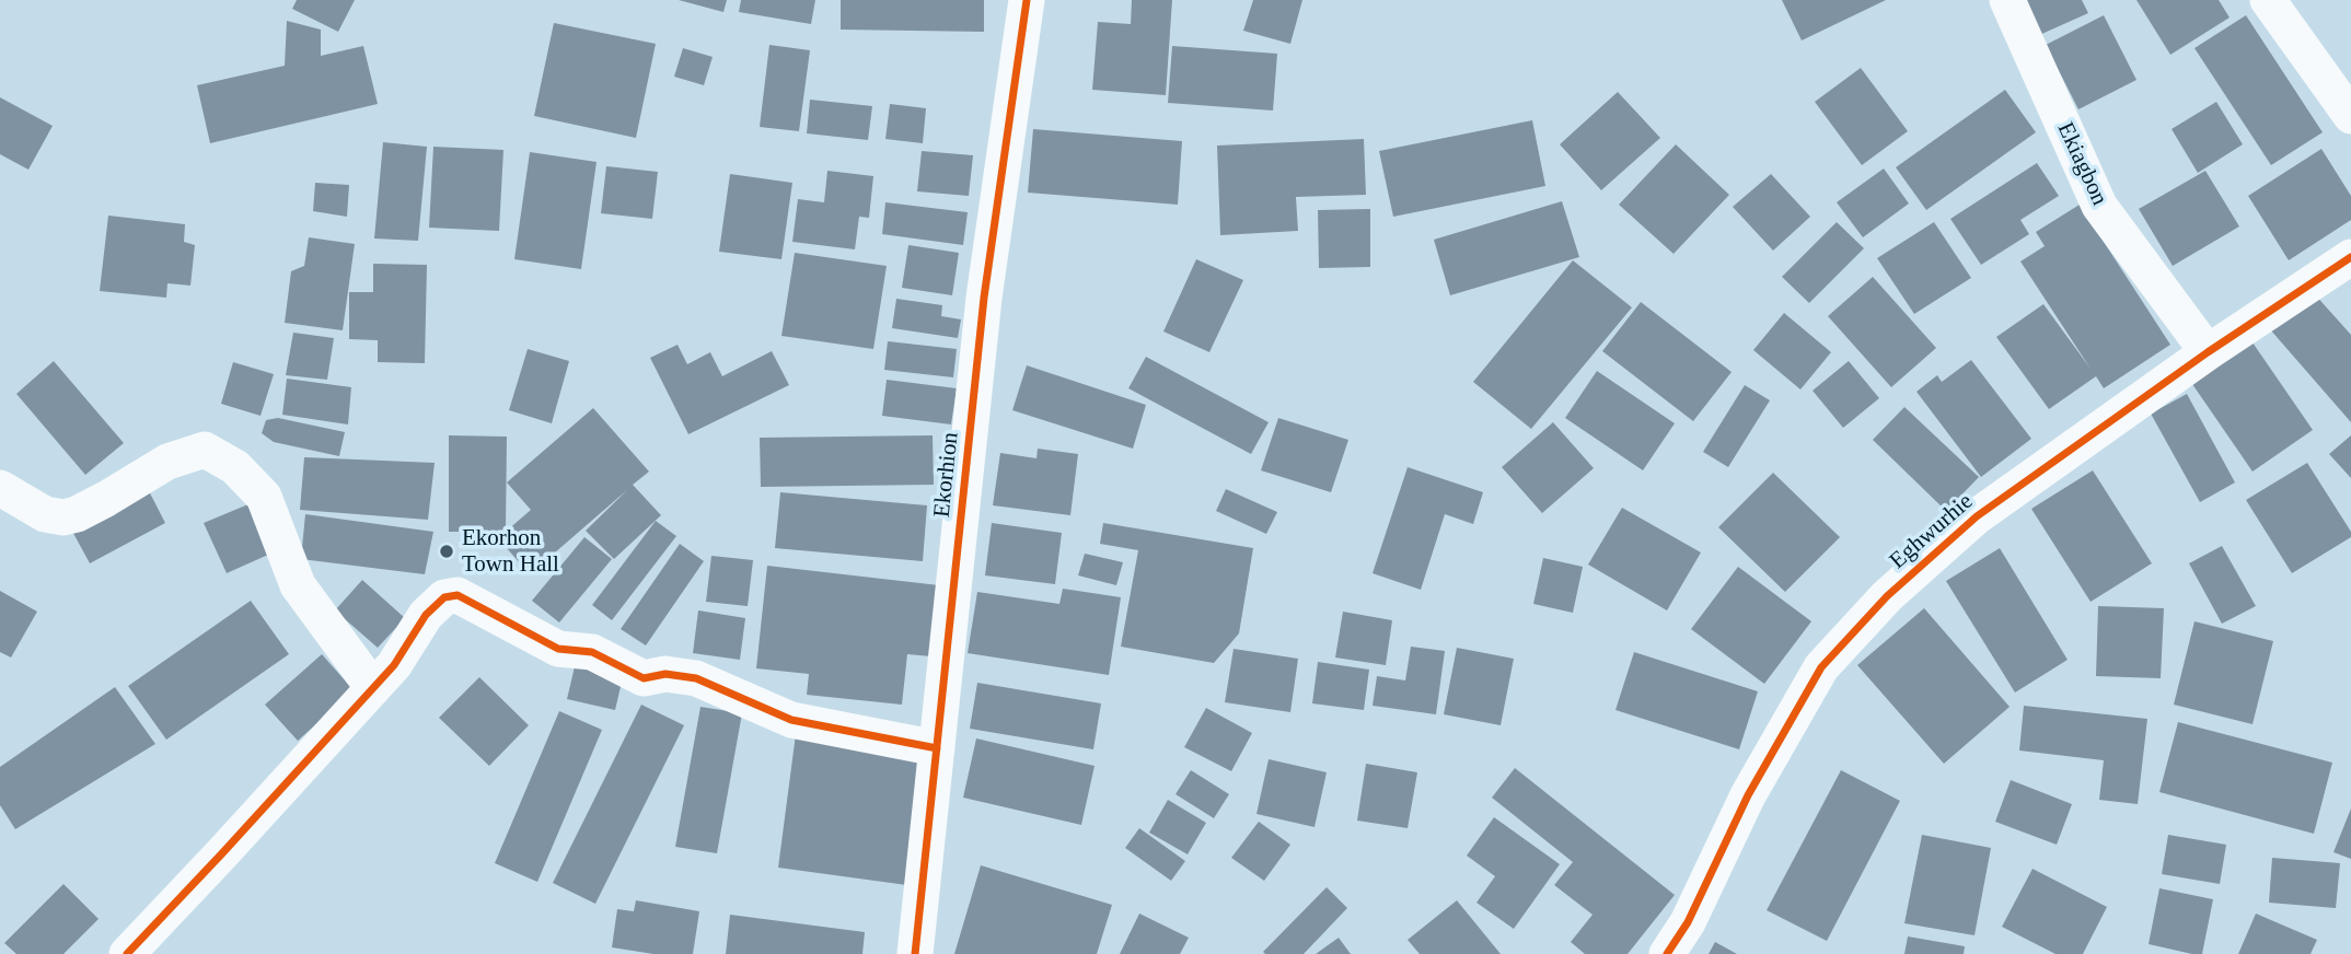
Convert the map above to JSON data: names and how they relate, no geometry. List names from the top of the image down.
{
  "streets": {
    "street": ["Ekiagbon", "Ekorhion", "Eghwurhie"]
  },
  "crossings": [
    ["Ekiagbon", "Eghwurhie"]
  ],
  "places": ["Ekorhon Town Hall"]
}
